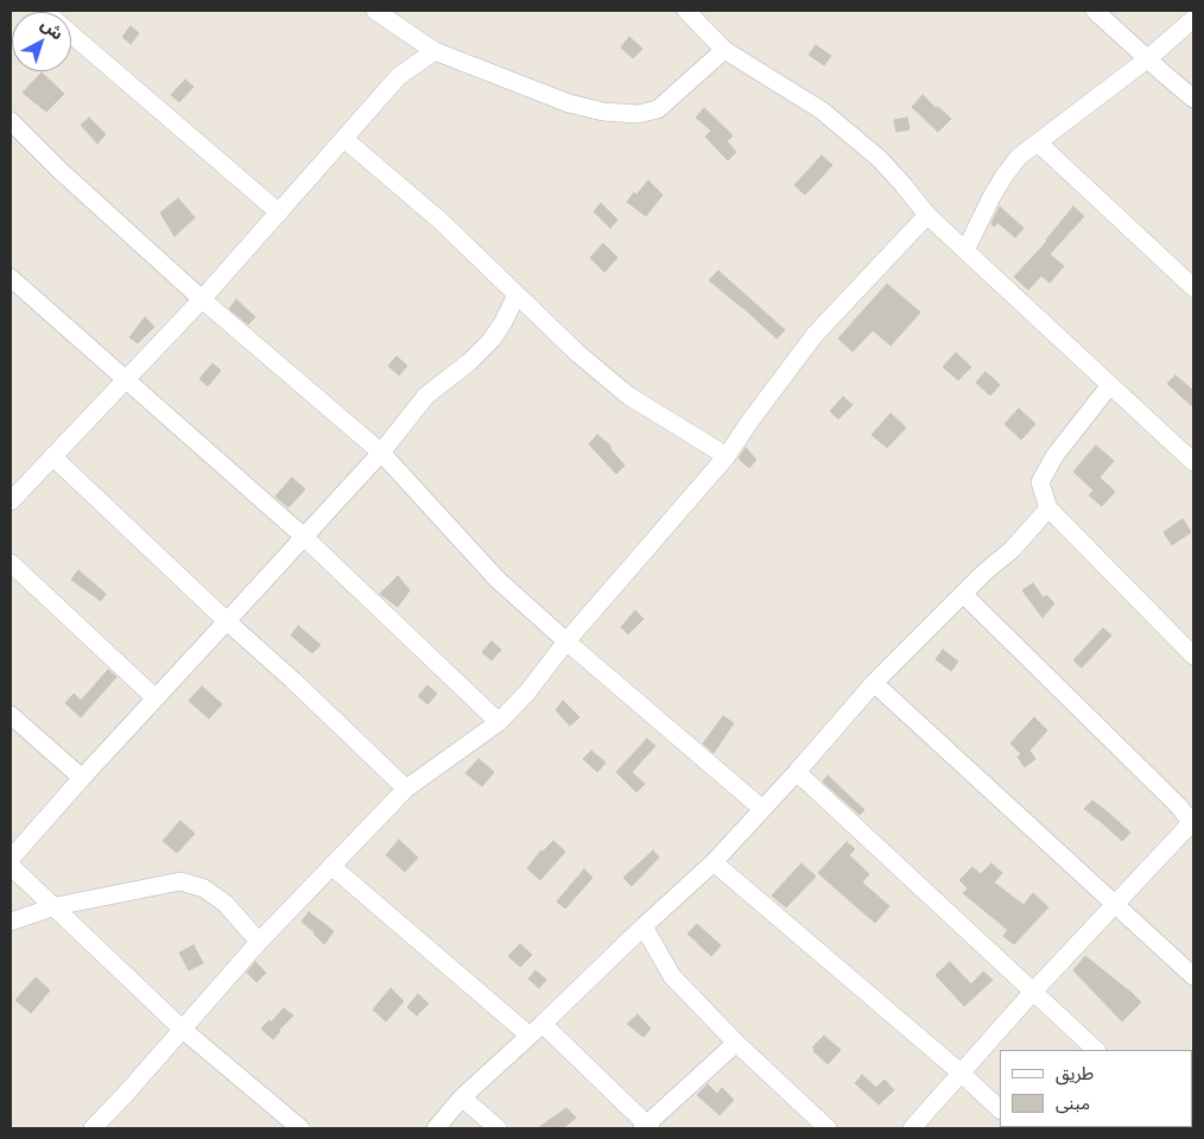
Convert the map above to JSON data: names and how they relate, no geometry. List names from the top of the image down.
{
  "legend": ["طريق", "مبنى"],
  "north": "top right"
}
